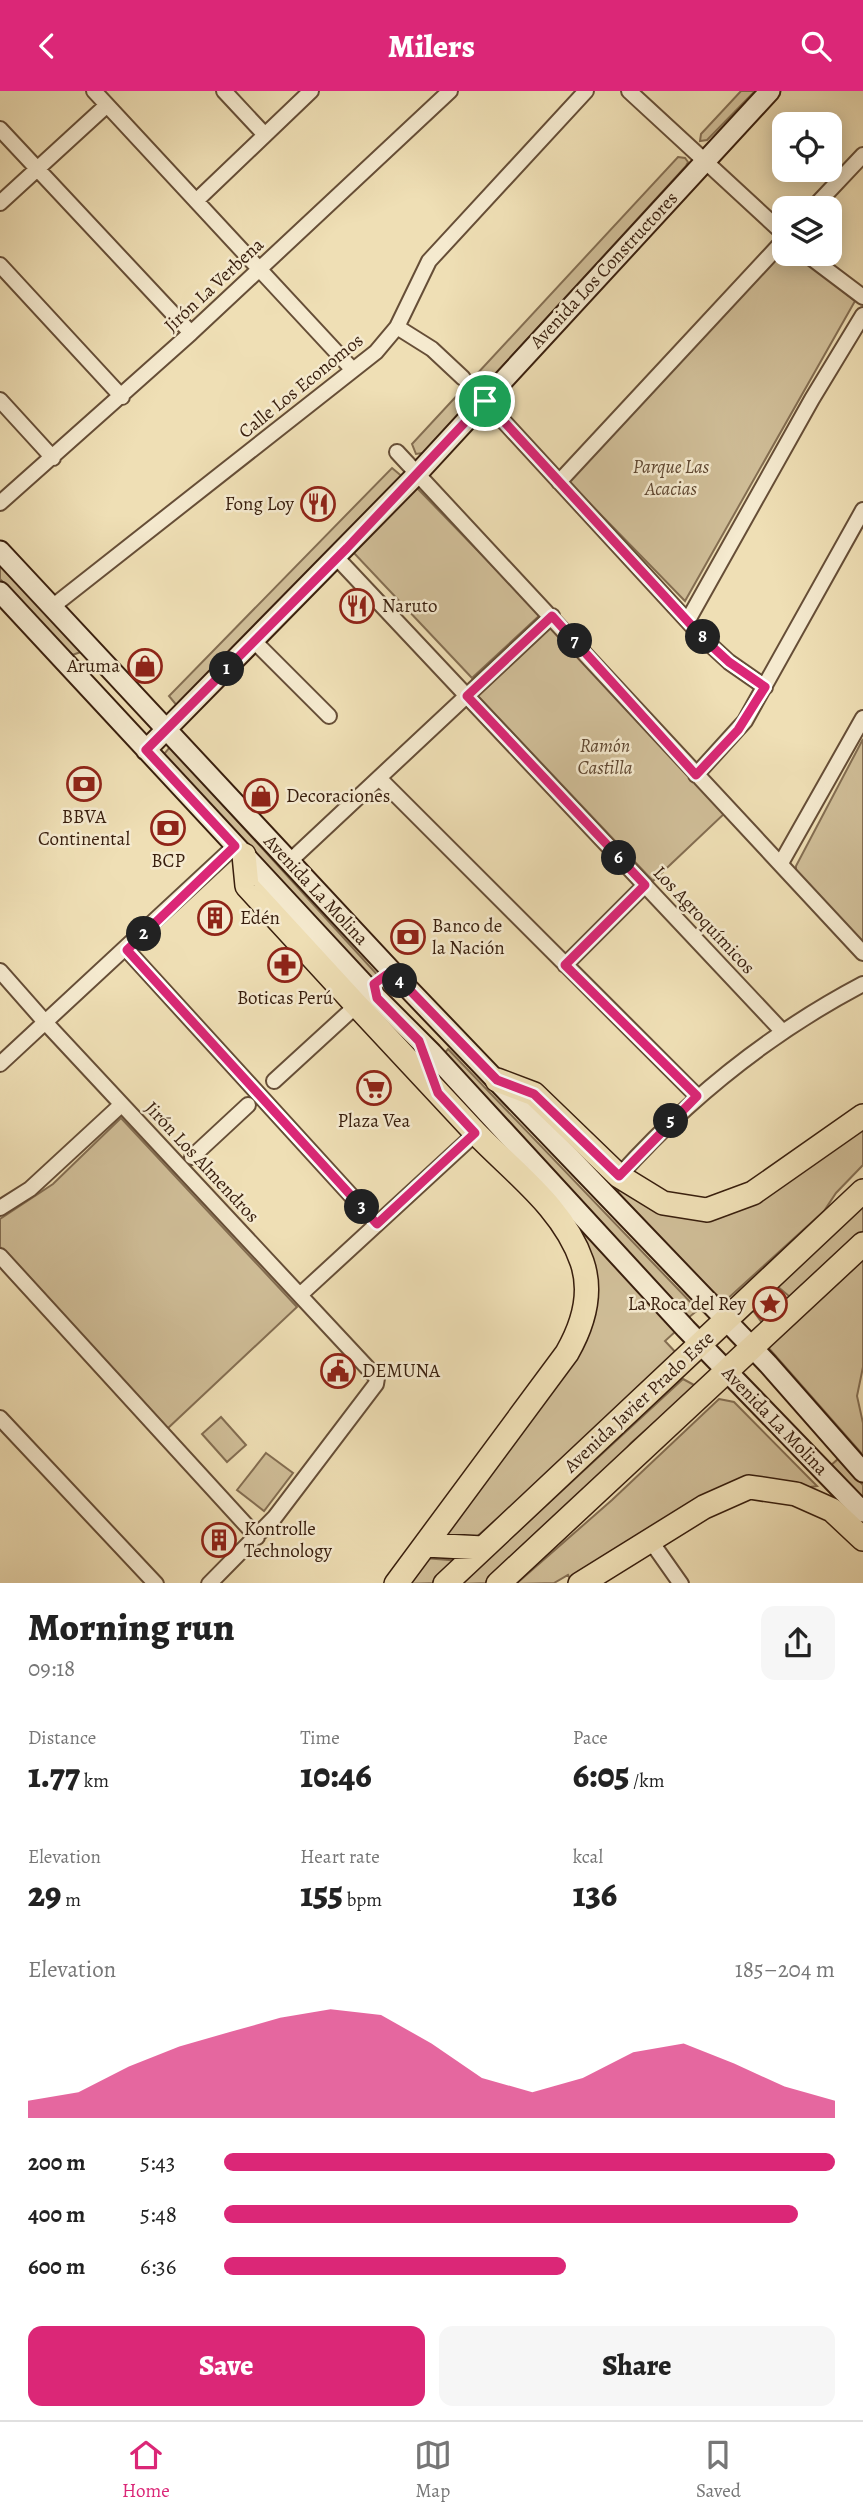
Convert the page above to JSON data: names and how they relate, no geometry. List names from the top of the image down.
{
  "streets": {
    "main road": ["Avenida Los Constructores", "Avenida La Molina", "Avenida Javier Prado Este"],
    "street": [
      "Jirón La Verbena",
      "Calle Los Economos",
      "Los Agroquímicos",
      "Jirón Los Almendros"
    ]
  },
  "crossings": [
    ["Avenida Los Constructores", "Avenida La Molina"],
    ["Avenida Los Constructores", "Los Agroquímicos"],
    ["Calle Los Economos", "Avenida La Molina"],
    ["Avenida La Molina", "Avenida Javier Prado Este"]
  ],
  "parks": ["Parque Las Acacias", "Ramón Castilla"],
  "places": {
    "restaurant": ["Fong Loy", "Naruto"],
    "shop": ["Aruma", "Decoraciones"],
    "bank": ["BBVA Continental", "BCP", "Banco de la Nación"],
    "building": ["Edén", "Kontrolle Technology"],
    "pharmacy": ["Boticas Perú"],
    "supermarket": ["Plaza Vea"],
    "place": ["La Roca del Rey"],
    "public building": ["DEMUNA"]
  },
  "page": {
    "header": "Milers",
    "pins": [
      "8",
      "7",
      "1",
      "6",
      "2",
      "4",
      "5",
      "3"
    ],
    "heading": ["Morning run", "09:18"],
    "stats": [
      ["Distance", "1.77 km"],
      ["Time", "10:46"],
      ["Pace", "6:05 /km"],
      ["Elevation", "29 m"],
      ["Heart rate", "155 bpm"],
      ["kcal", "136"]
    ],
    "chart": ["Elevation", "185–204 m"],
    "list": [
      {
        "name": "200 m",
        "note": "5:43"
      },
      {
        "name": "400 m",
        "note": "5:48"
      },
      {
        "name": "600 m",
        "note": "6:36"
      }
    ],
    "buttons": ["Save", "Share"],
    "tabs": ["Home", "Map", "Saved"]
  }
}
